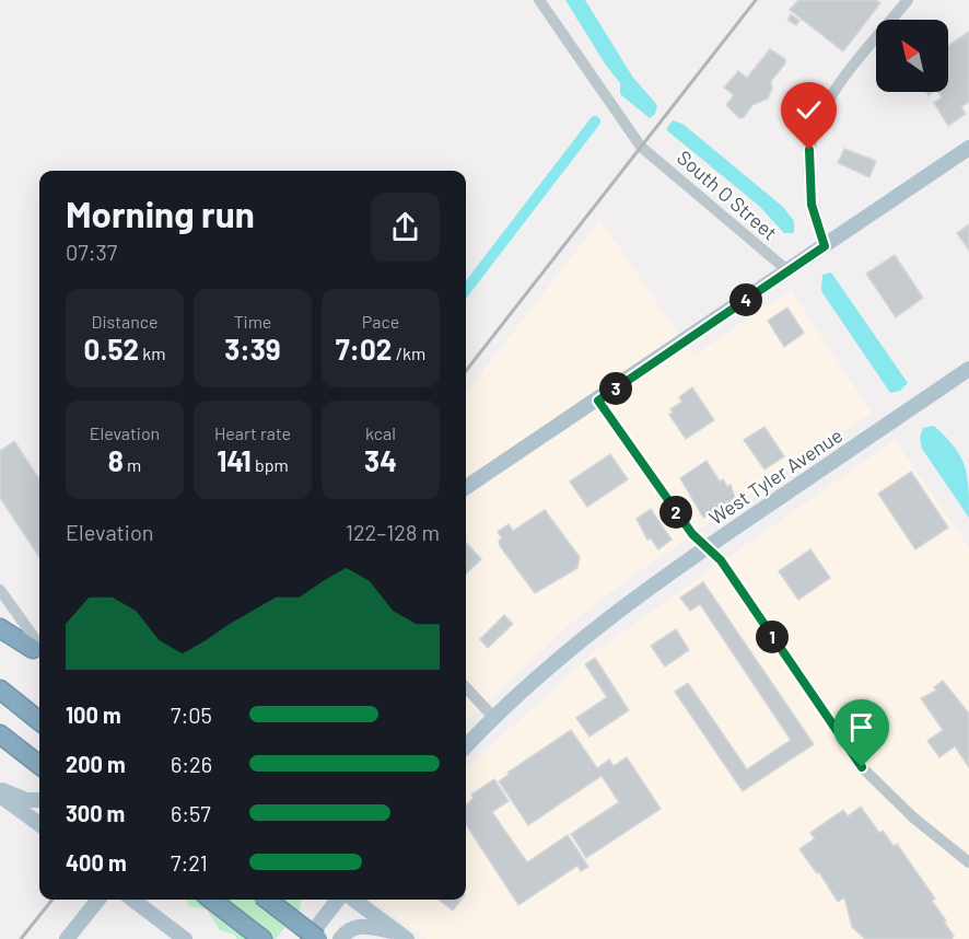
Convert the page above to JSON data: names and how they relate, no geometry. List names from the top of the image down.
{
  "streets": {
    "main road": ["West Tyler Avenue"],
    "street": ["South O Street"]
  },
  "north": "top left",
  "page": {
    "heading": ["Morning run", "07:37"],
    "stats": [
      ["Distance", "0.52 km"],
      ["Time", "3:39"],
      ["Pace", "7:02 /km"],
      ["Elevation", "8 m"],
      ["Heart rate", "141 bpm"],
      ["kcal", "34"]
    ],
    "pins": [
      "4",
      "3",
      "2",
      "1"
    ],
    "chart": ["Elevation", "122–128 m"],
    "list": [
      {
        "name": "100 m",
        "note": "7:05"
      },
      {
        "name": "200 m",
        "note": "6:26"
      },
      {
        "name": "300 m",
        "note": "6:57"
      },
      {
        "name": "400 m",
        "note": "7:21"
      }
    ]
  }
}
